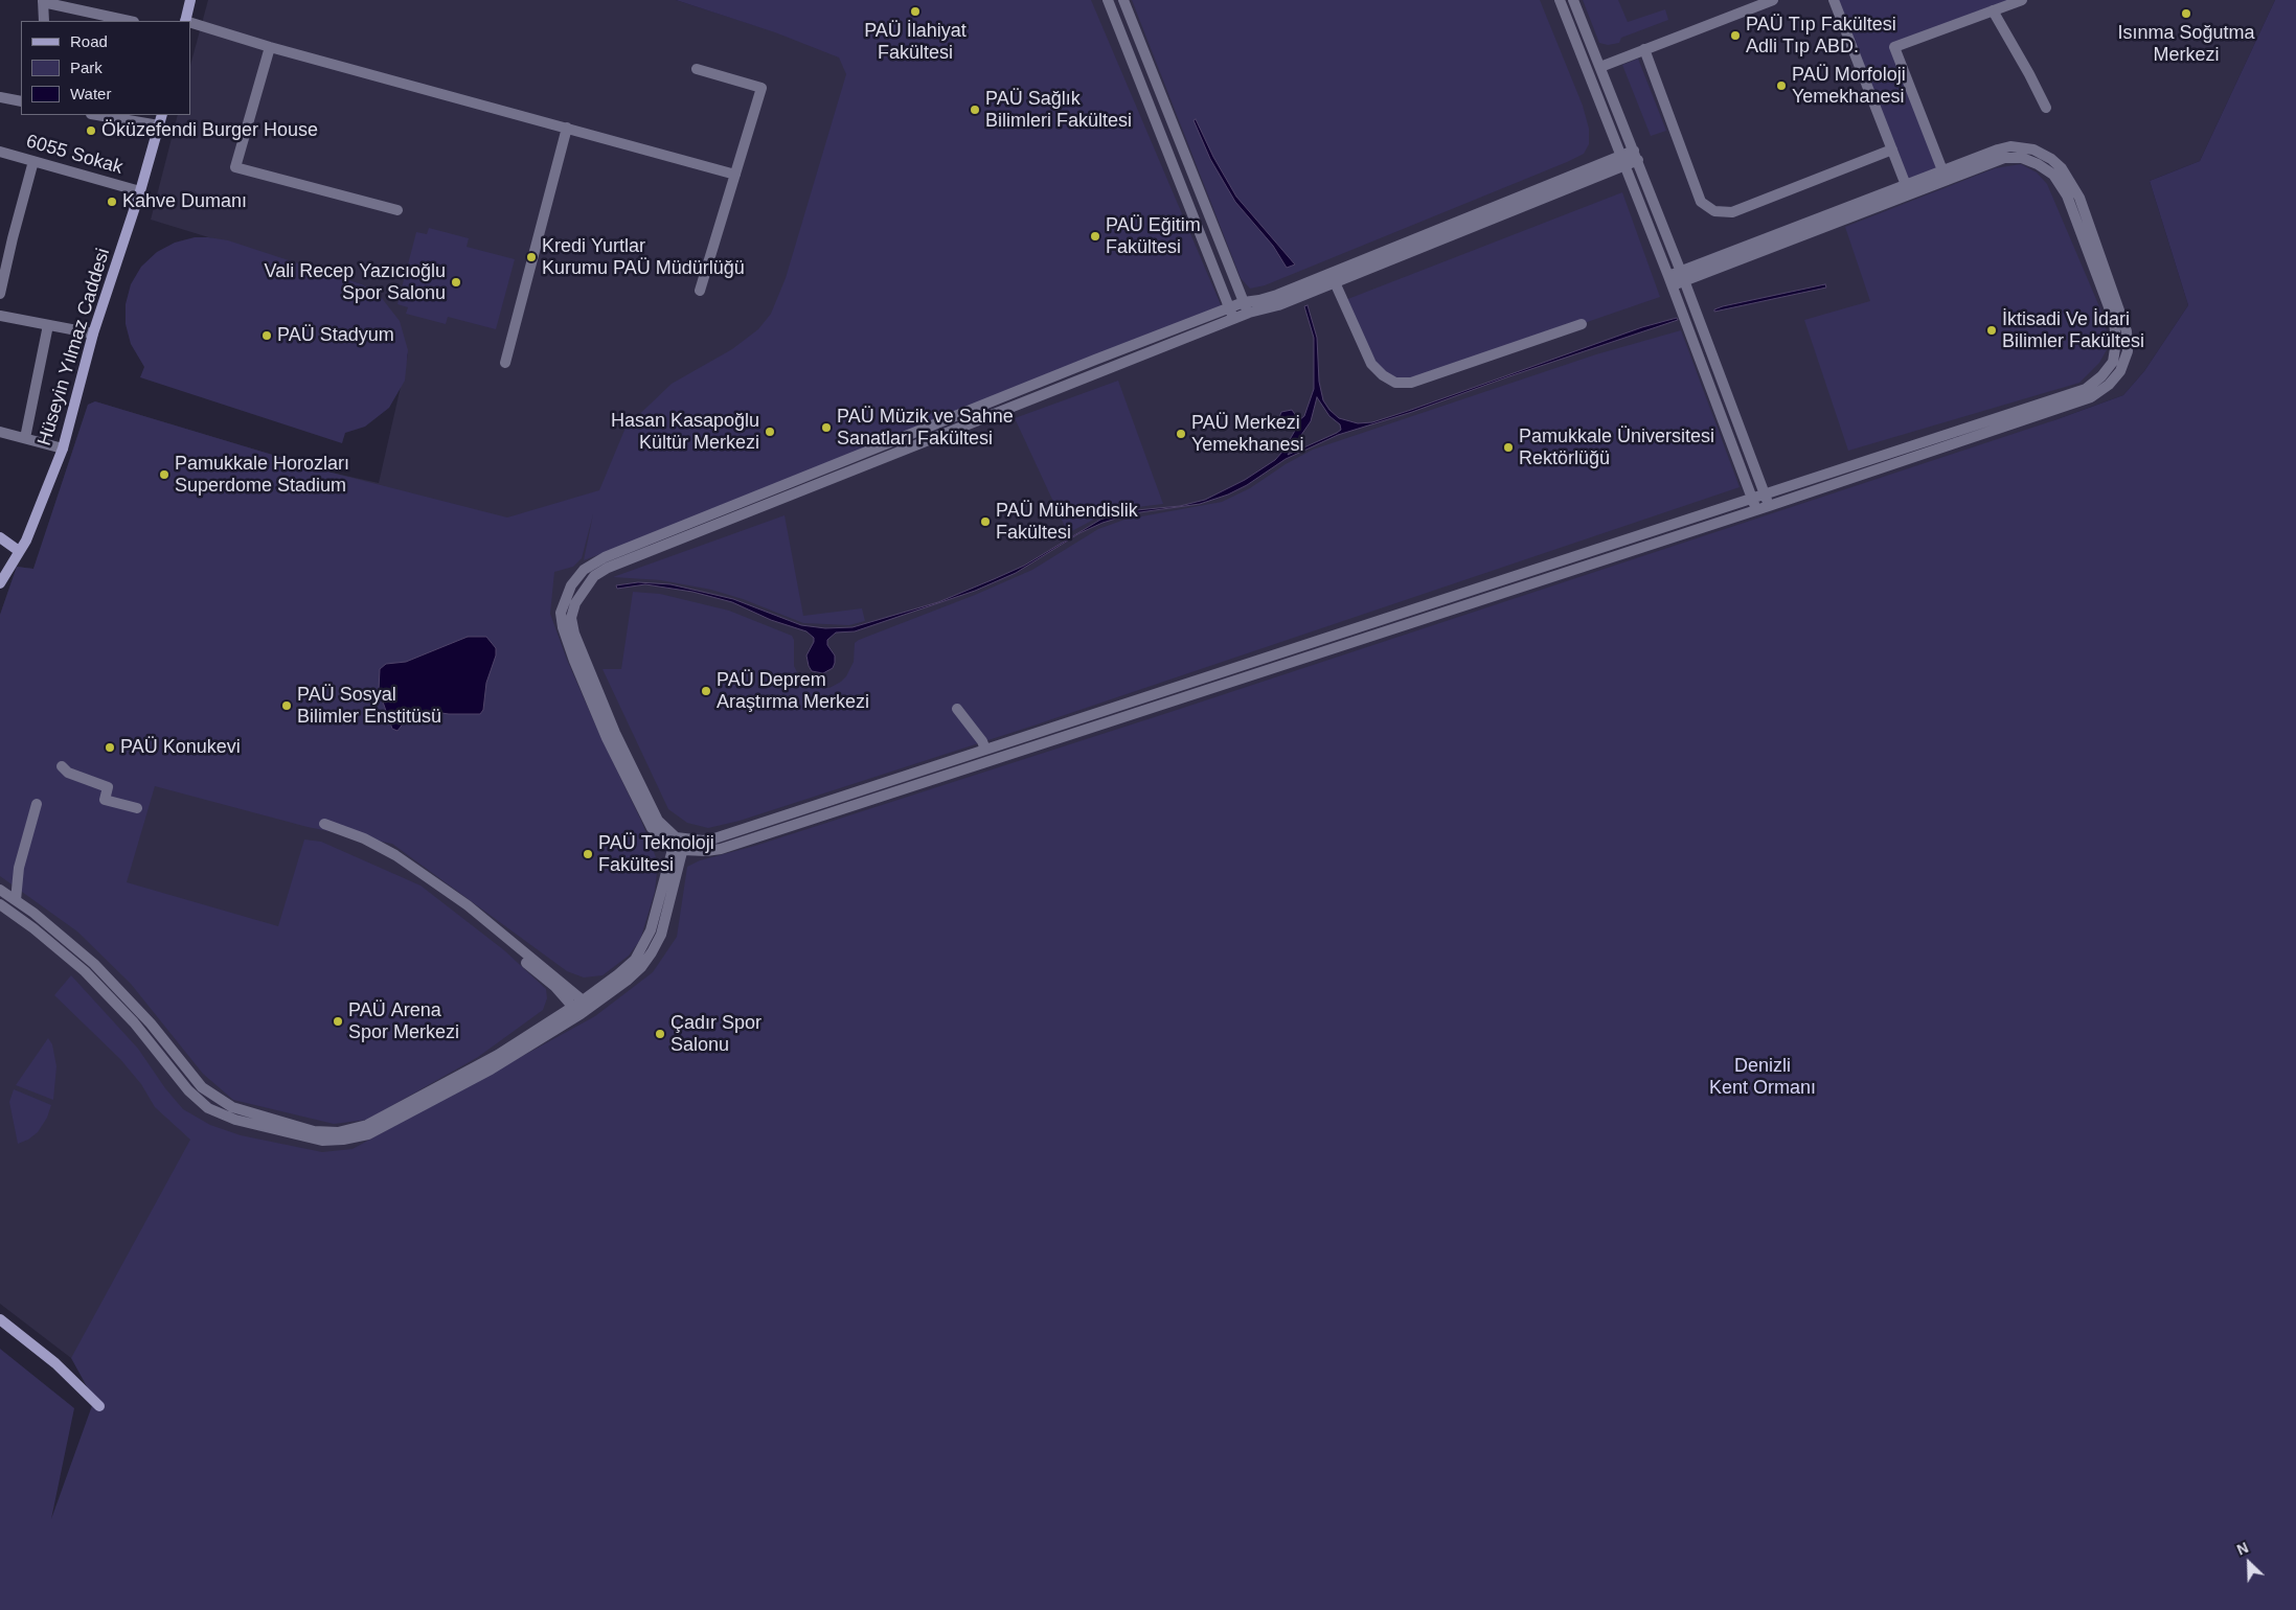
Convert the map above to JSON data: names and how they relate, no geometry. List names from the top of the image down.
{
  "streets": {
    "street": ["6055 Sokak", "Hüseyin Yılmaz Caddesi"]
  },
  "crossings": [
    ["6055 Sokak", "Hüseyin Yılmaz Caddesi"]
  ],
  "parks": ["Denizli Kent Ormanı"],
  "places": [
    "PAÜ İlahiyat Fakültesi",
    "Isınma Soğutma Merkezi",
    "PAÜ Tıp Fakültesi Adli Tıp ABD.",
    "PAÜ Morfoloji Yemekhanesi",
    "PAÜ Sağlık Bilimleri Fakültesi",
    "Öküzefendi Burger House",
    "Kahve Dumanı",
    "PAÜ Eğitim Fakültesi",
    "Kredi Yurtlar Kurumu PAÜ Müdürlüğü",
    "Vali Recep Yazıcıoğlu Spor Salonu",
    "İktisadi Ve İdari Bilimler Fakültesi",
    "PAÜ Stadyum",
    "PAÜ Müzik ve Sahne Sanatları Fakültesi",
    "Hasan Kasapoğlu Kültür Merkezi",
    "PAÜ Merkezi Yemekhanesi",
    "Pamukkale Üniversitesi Rektörlüğü",
    "Pamukkale Horozları Superdome Stadium",
    "PAÜ Mühendislik Fakültesi",
    "PAÜ Deprem Araştırma Merkezi",
    "PAÜ Sosyal Bilimler Enstitüsü",
    "PAÜ Konukevi",
    "PAÜ Teknoloji Fakültesi",
    "PAÜ Arena Spor Merkezi",
    "Çadır Spor Salonu"
  ],
  "legend": ["Road", "Park", "Water"],
  "north": "top left"
}
